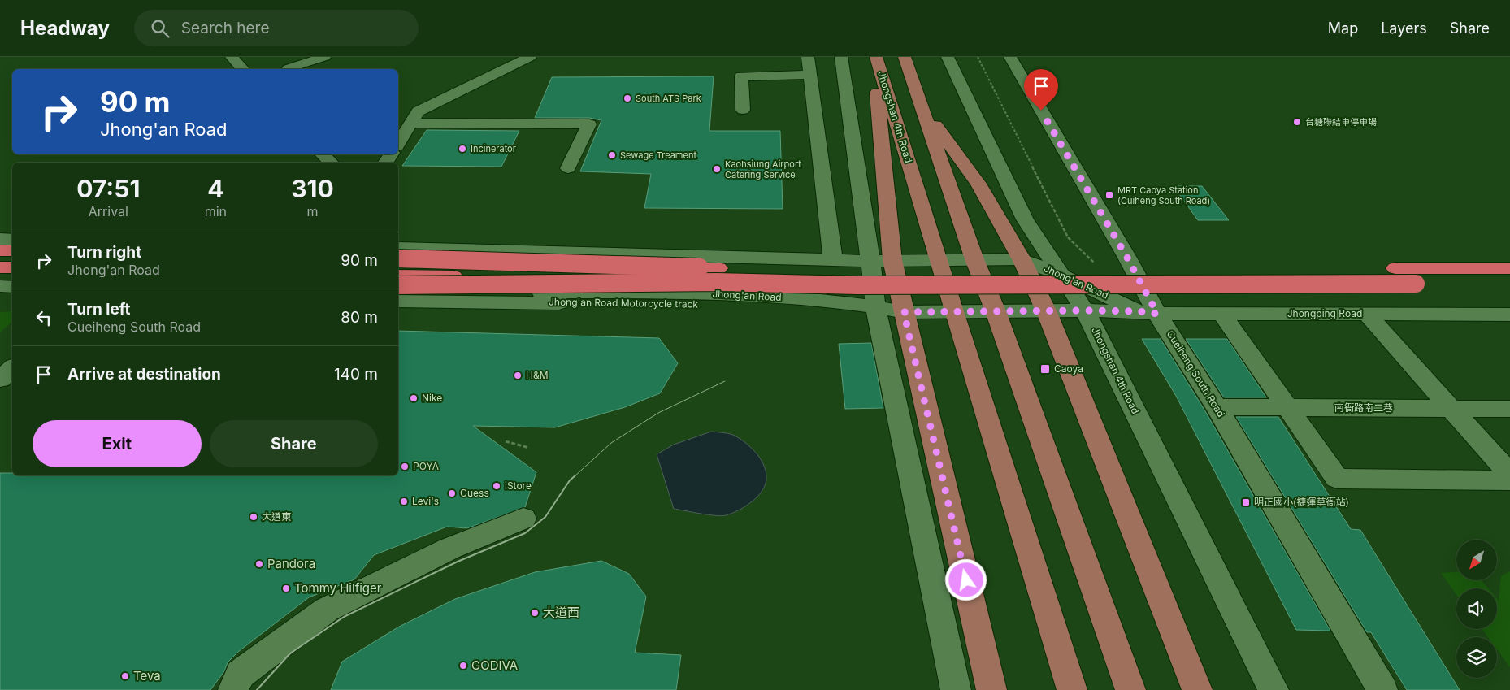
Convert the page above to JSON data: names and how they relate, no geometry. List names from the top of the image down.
{
  "streets": {
    "main road": ["Jhongshan 4th Road"],
    "street": [
      "Jhong'an Road",
      "Jhong'an Road Motorcycle track",
      "Jhongping Road",
      "Cueiheng South Road",
      "南衙路南二巷"
    ]
  },
  "crossings": [
    ["Jhongshan 4th Road", "Jhong'an Road"],
    ["Jhong'an Road", "Jhong'an Road Motorcycle track"],
    ["Jhong'an Road", "Jhongping Road"],
    ["Jhong'an Road", "Cueiheng South Road"],
    ["Jhongping Road", "Cueiheng South Road"],
    ["Cueiheng South Road", "南衙路南二巷"]
  ],
  "places": {
    "other": [
      "South ATS Park",
      "台糖聯結車停車場",
      "Incinerator",
      "Sewage Treament",
      "Kaohsiung Airport Catering Service",
      "H&M",
      "Nike",
      "POYA",
      "iStore",
      "Guess",
      "Levi's",
      "大道東",
      "Pandora",
      "Tommy Hilfiger",
      "大道西",
      "GODIVA",
      "Teva"
    ],
    "transit": ["MRT Caoya Station (Cuiheng South Road)", "Caoya", "明正國小(捷運草衙站)"]
  },
  "north": "bottom left",
  "page": {
    "header": "Headway",
    "search": "Search here",
    "nav": ["Map", "Layers", "Share"],
    "turn": ["90 m", "Jhong'an Road"],
    "eta": [
      "07:51",
      "Arrival",
      "4",
      "min",
      "310",
      "m"
    ],
    "list": [
      {
        "name": "Turn right",
        "note": "Jhong'an Road",
        "value": "90 m"
      },
      {
        "name": "Turn left",
        "note": "Cueiheng South Road",
        "value": "80 m"
      },
      {
        "name": "Arrive at destination",
        "value": "140 m"
      }
    ],
    "buttons": ["Exit", "Share"]
  }
}
